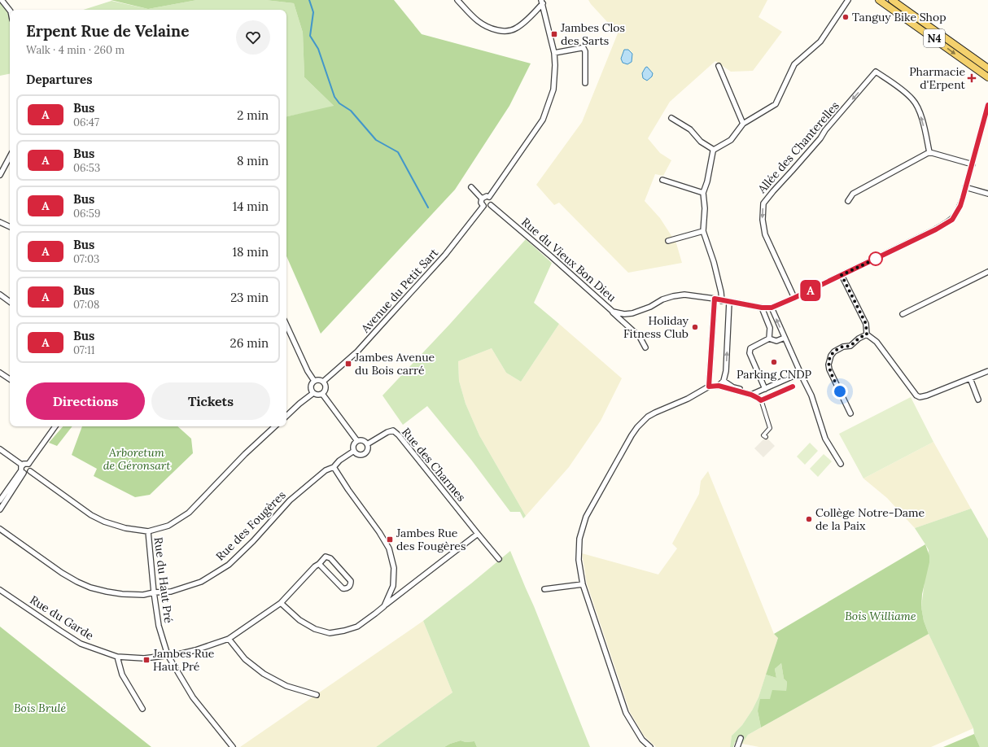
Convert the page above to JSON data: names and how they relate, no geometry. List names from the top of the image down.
{
  "streets": {
    "main road": ["N4"],
    "street": [
      "Allée des Chanterelles",
      "Rue du Vieux Bon Dieu",
      "Avenue du Petit Sart",
      "Rue des Charmes",
      "Rue des Fougères",
      "Rue du Haut Pré",
      "Rue du Garde"
    ]
  },
  "crossings": [
    ["Rue du Vieux Bon Dieu", "Avenue du Petit Sart"],
    ["Rue des Charmes", "Rue des Fougères"],
    ["Rue des Fougères", "Rue du Haut Pré"],
    ["Rue du Haut Pré", "Rue du Garde"]
  ],
  "parks": ["Arboretum de Géronsart", "Bois Williame", "Bois Brulé"],
  "places": {
    "other": [
      "Tanguy Bike Shop",
      "Holiday Fitness Club",
      "Parking CNDP",
      "Collège Notre-Dame de la Paix"
    ],
    "transit": [
      "Jambes Clos des Sarts",
      "Jambes Avenue du Bois carré",
      "Jambes Rue des Fougères",
      "Jambes Rue Haut Pré"
    ],
    "health": ["Pharmacie d'Erpent"]
  },
  "lines": ["bus line A"],
  "page": {
    "on_map": "A",
    "heading": [
      ["Erpent Rue de Velaine", "Walk · 4 min · 260 m"],
      "Departures"
    ],
    "list": [
      {
        "mark": "A",
        "name": "Bus",
        "note": "06:47",
        "value": "2 min"
      },
      {
        "mark": "A",
        "name": "Bus",
        "note": "06:53",
        "value": "8 min"
      },
      {
        "mark": "A",
        "name": "Bus",
        "note": "06:59",
        "value": "14 min"
      },
      {
        "mark": "A",
        "name": "Bus",
        "note": "07:03",
        "value": "18 min"
      },
      {
        "mark": "A",
        "name": "Bus",
        "note": "07:08",
        "value": "23 min"
      },
      {
        "mark": "A",
        "name": "Bus",
        "note": "07:11",
        "value": "26 min"
      }
    ],
    "buttons": ["Directions", "Tickets"]
  }
}
